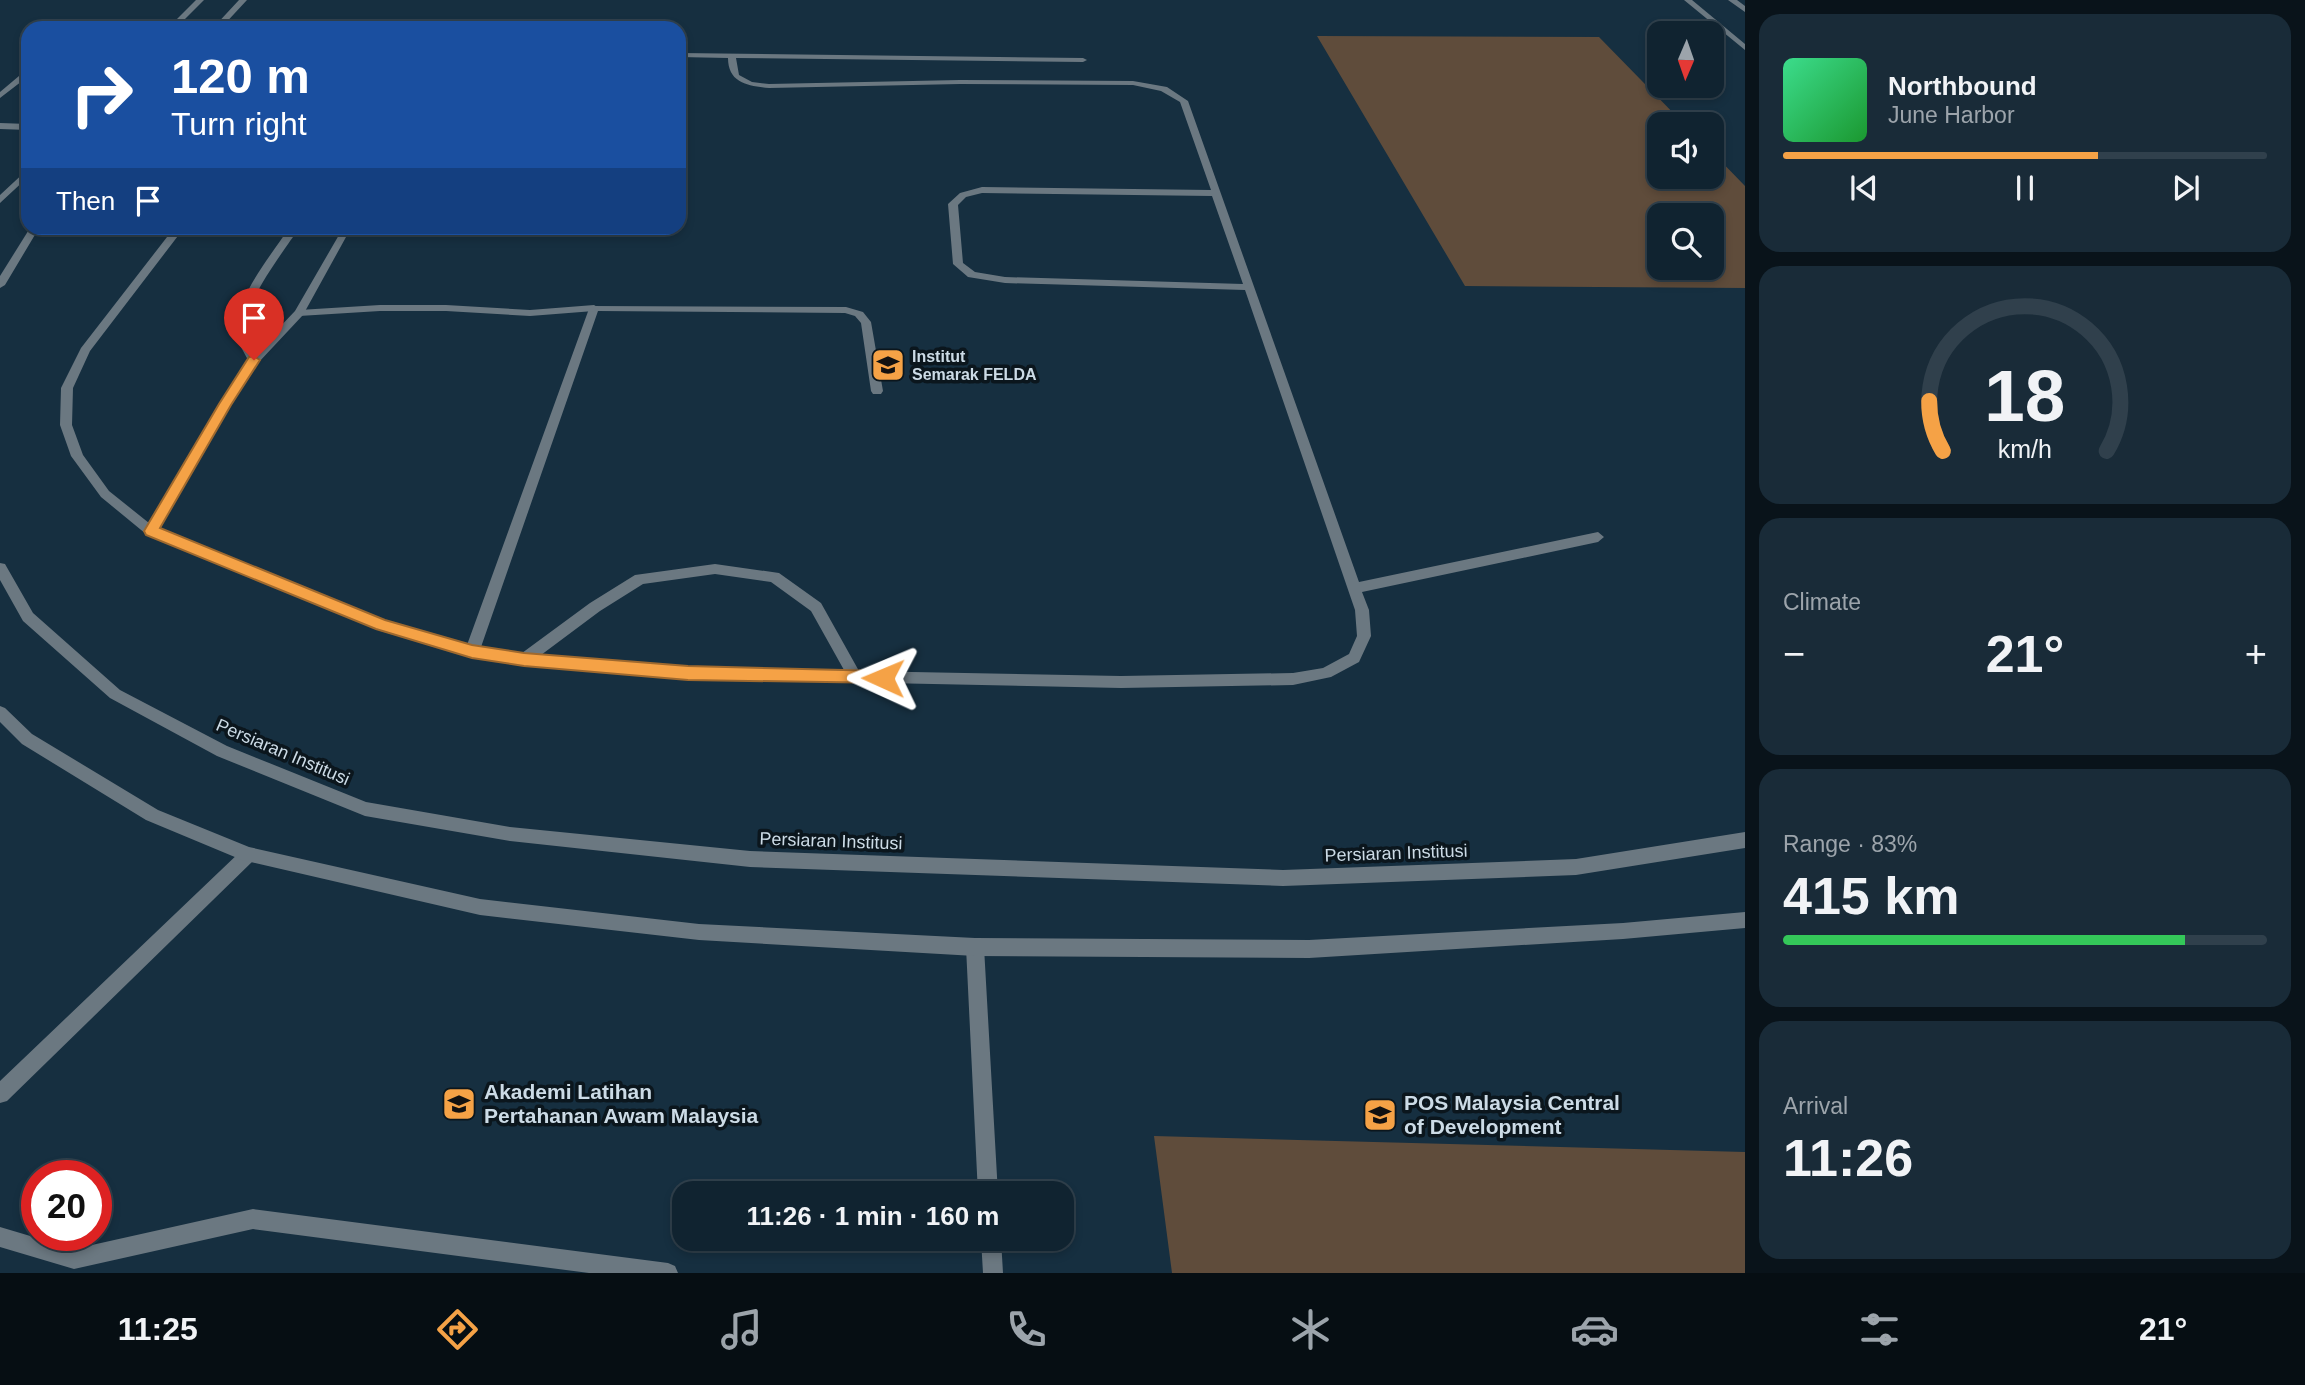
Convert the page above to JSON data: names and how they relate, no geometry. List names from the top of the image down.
{
  "streets": {
    "street": ["Persiaran Institusi"]
  },
  "places": {
    "school or university": ["Institut Semarak FELDA", "Akademi Latihan Pertahanan Awam Malaysia", "POS Malaysia Central of Development"]
  },
  "north": "bottom",
  "page": {
    "turn": ["120 m", "Turn right"],
    "song": ["Northbound", "June Harbor"],
    "then": "Then",
    "tile": [
      "Climate",
      ["Range · 83%", "415 km"],
      ["Arrival", "11:26"]
    ],
    "heat": ["−", "21°", "+"],
    "limit": "20",
    "trip": "11:26 · 1 min · 160 m",
    "tabs": ["11:25", "21°"],
    "gauge": ["18", "km/h"]
  }
}
